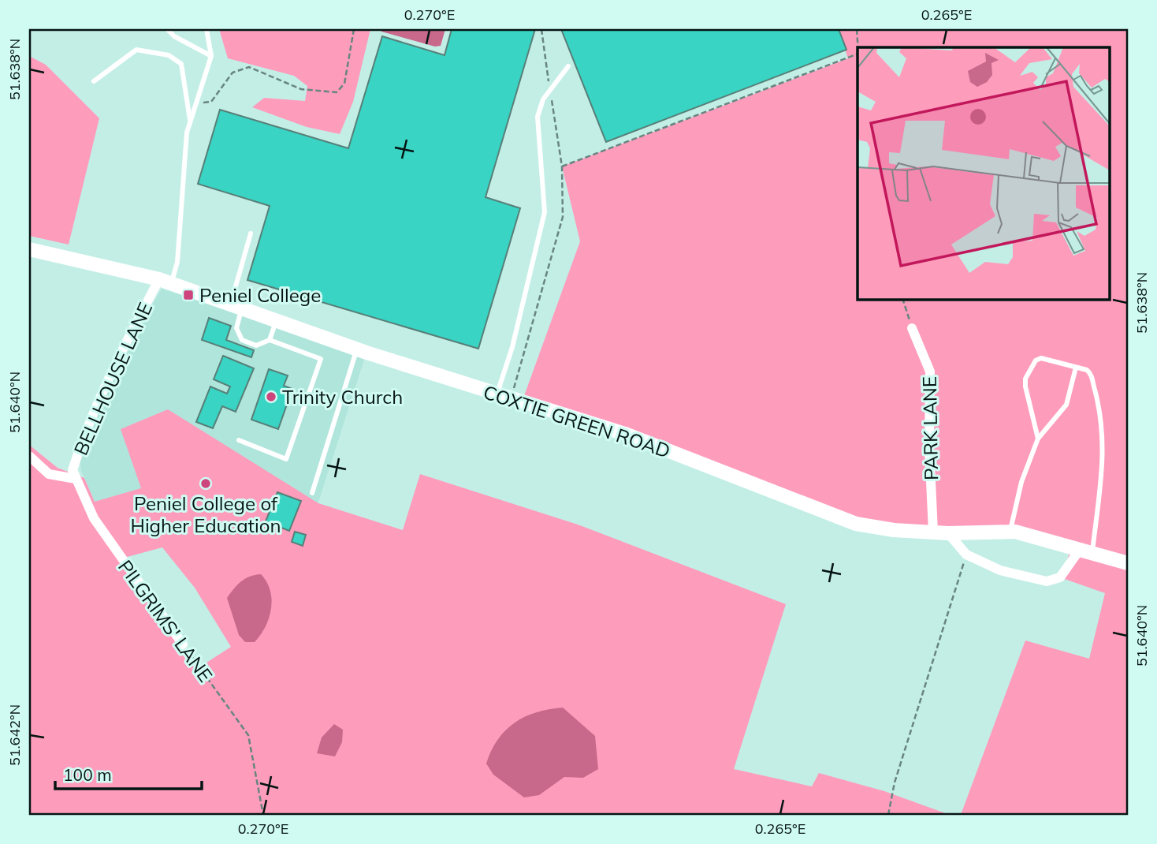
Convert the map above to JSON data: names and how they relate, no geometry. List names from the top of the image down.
{
  "streets": {
    "street": [
      "BELLHOUSE LANE",
      "COXTIE GREEN ROAD",
      "PARK LANE",
      "PILGRIMS' LANE"
    ]
  },
  "crossings": [
    ["BELLHOUSE LANE", "COXTIE GREEN ROAD"],
    ["BELLHOUSE LANE", "PILGRIMS' LANE"],
    ["COXTIE GREEN ROAD", "PARK LANE"]
  ],
  "places": {
    "transit": ["Peniel College"],
    "other": ["Trinity Church", "Peniel College of Higher Education"]
  },
  "scale_bar": "100 m",
  "coordinates": [
    "0.270°E",
    "0.265°E",
    "51.638°N",
    "51.640°N",
    "51.642°N"
  ]
}
